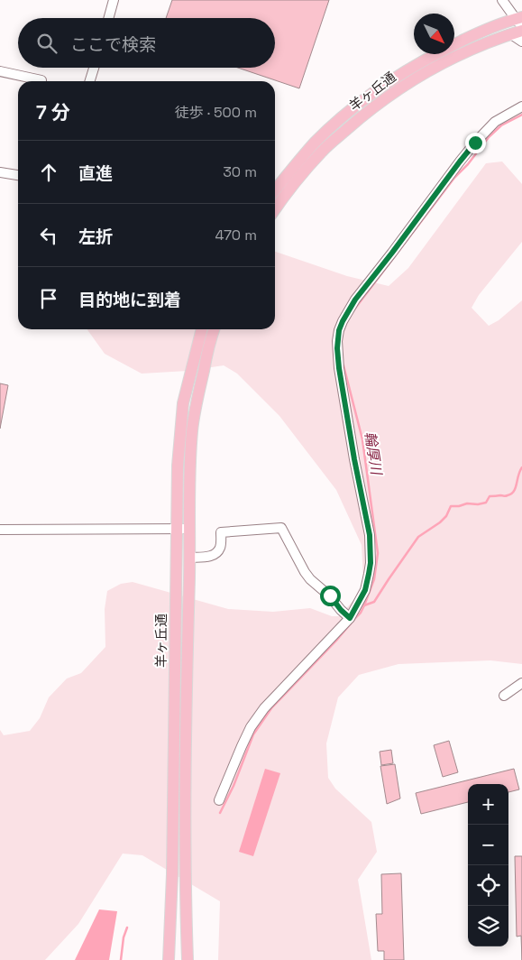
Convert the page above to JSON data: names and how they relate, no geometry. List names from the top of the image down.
{
  "streets": {
    "main road": ["羊ヶ丘通"]
  },
  "water": ["輪厚川"],
  "north": "bottom right",
  "page": {
    "search": "ここで検索",
    "heading": ["7 分", "徒歩 · 500 m"],
    "list": [
      ["直進", "30 m"],
      ["左折", "470 m"],
      "目的地に到着"
    ],
    "map_buttons": ["+", "−"]
  }
}
